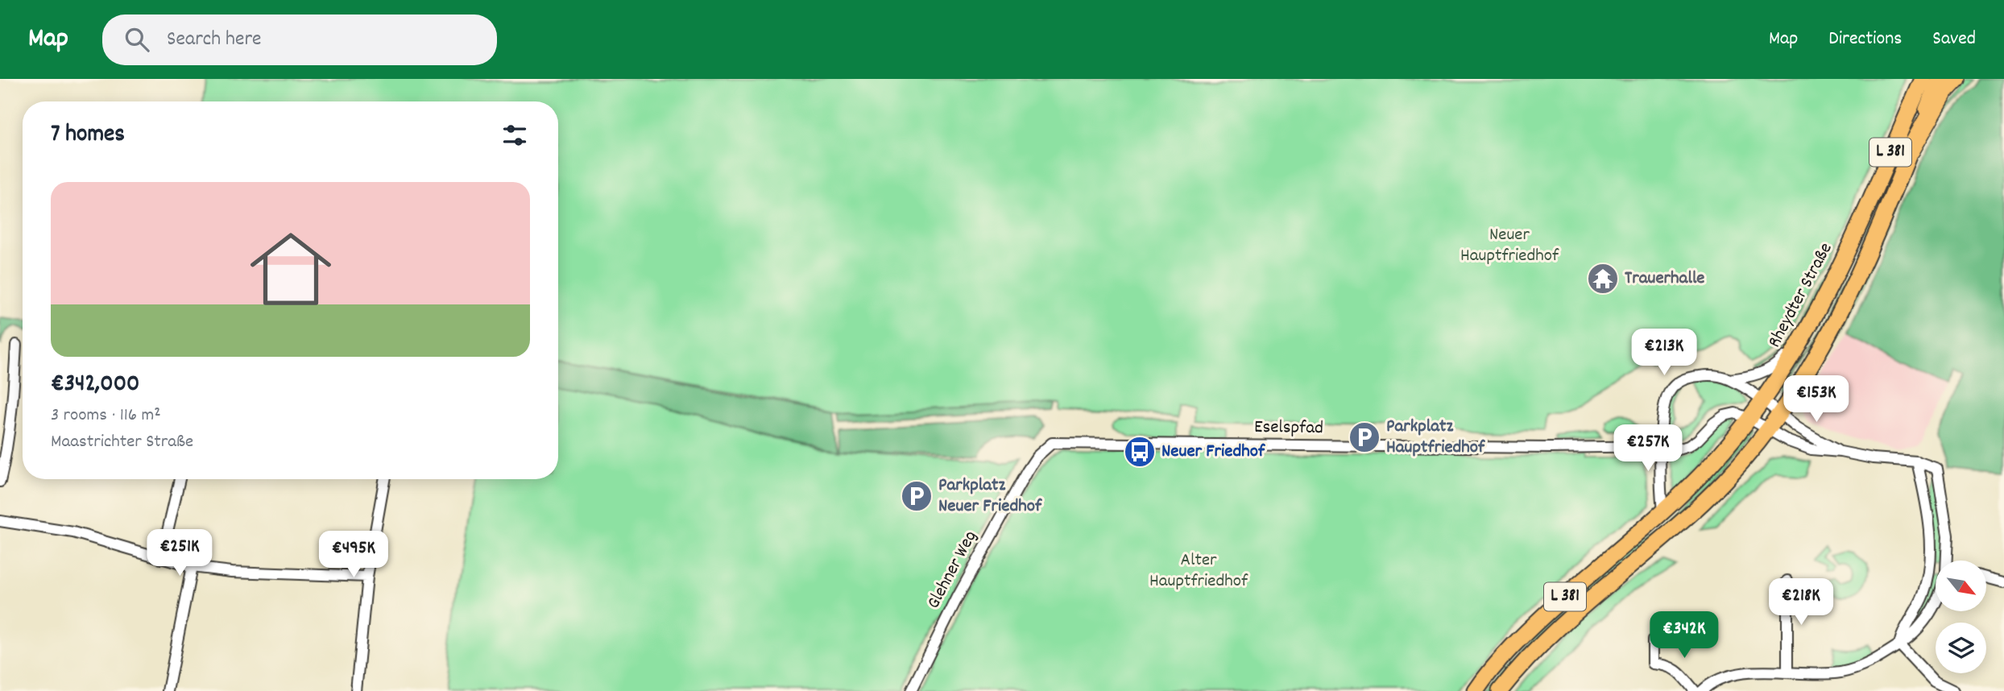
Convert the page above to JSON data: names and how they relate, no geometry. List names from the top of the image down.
{
  "streets": {
    "main road": ["L 381", "Rheydter Straße"],
    "street": ["Eselspfad", "Glehner Weg"]
  },
  "crossings": [
    ["L 381", "Eselspfad"],
    ["Rheydter Straße", "Eselspfad"],
    ["Eselspfad", "Glehner Weg"]
  ],
  "parks": ["Neuer Hauptfriedhof", "Alter Hauptfriedhof"],
  "places": {
    "temple": ["Trauerhalle"],
    "parking": ["Parkplatz Hauptfriedhof", "Parkplatz Neuer Friedhof"],
    "bus stop": ["Neuer Friedhof"]
  },
  "north": "bottom right",
  "page": {
    "header": "Map",
    "search": "Search here",
    "nav": ["Map", "Directions", "Saved"],
    "heading": "7 homes",
    "list": [
      {
        "name": "€342,000",
        "note": "3 rooms · 116 m² · Maastrichter Straße"
      }
    ],
    "price": [
      "€213K",
      "€153K",
      "€257K",
      "€251K",
      "€495K",
      "€218K",
      "€342K"
    ]
  }
}
